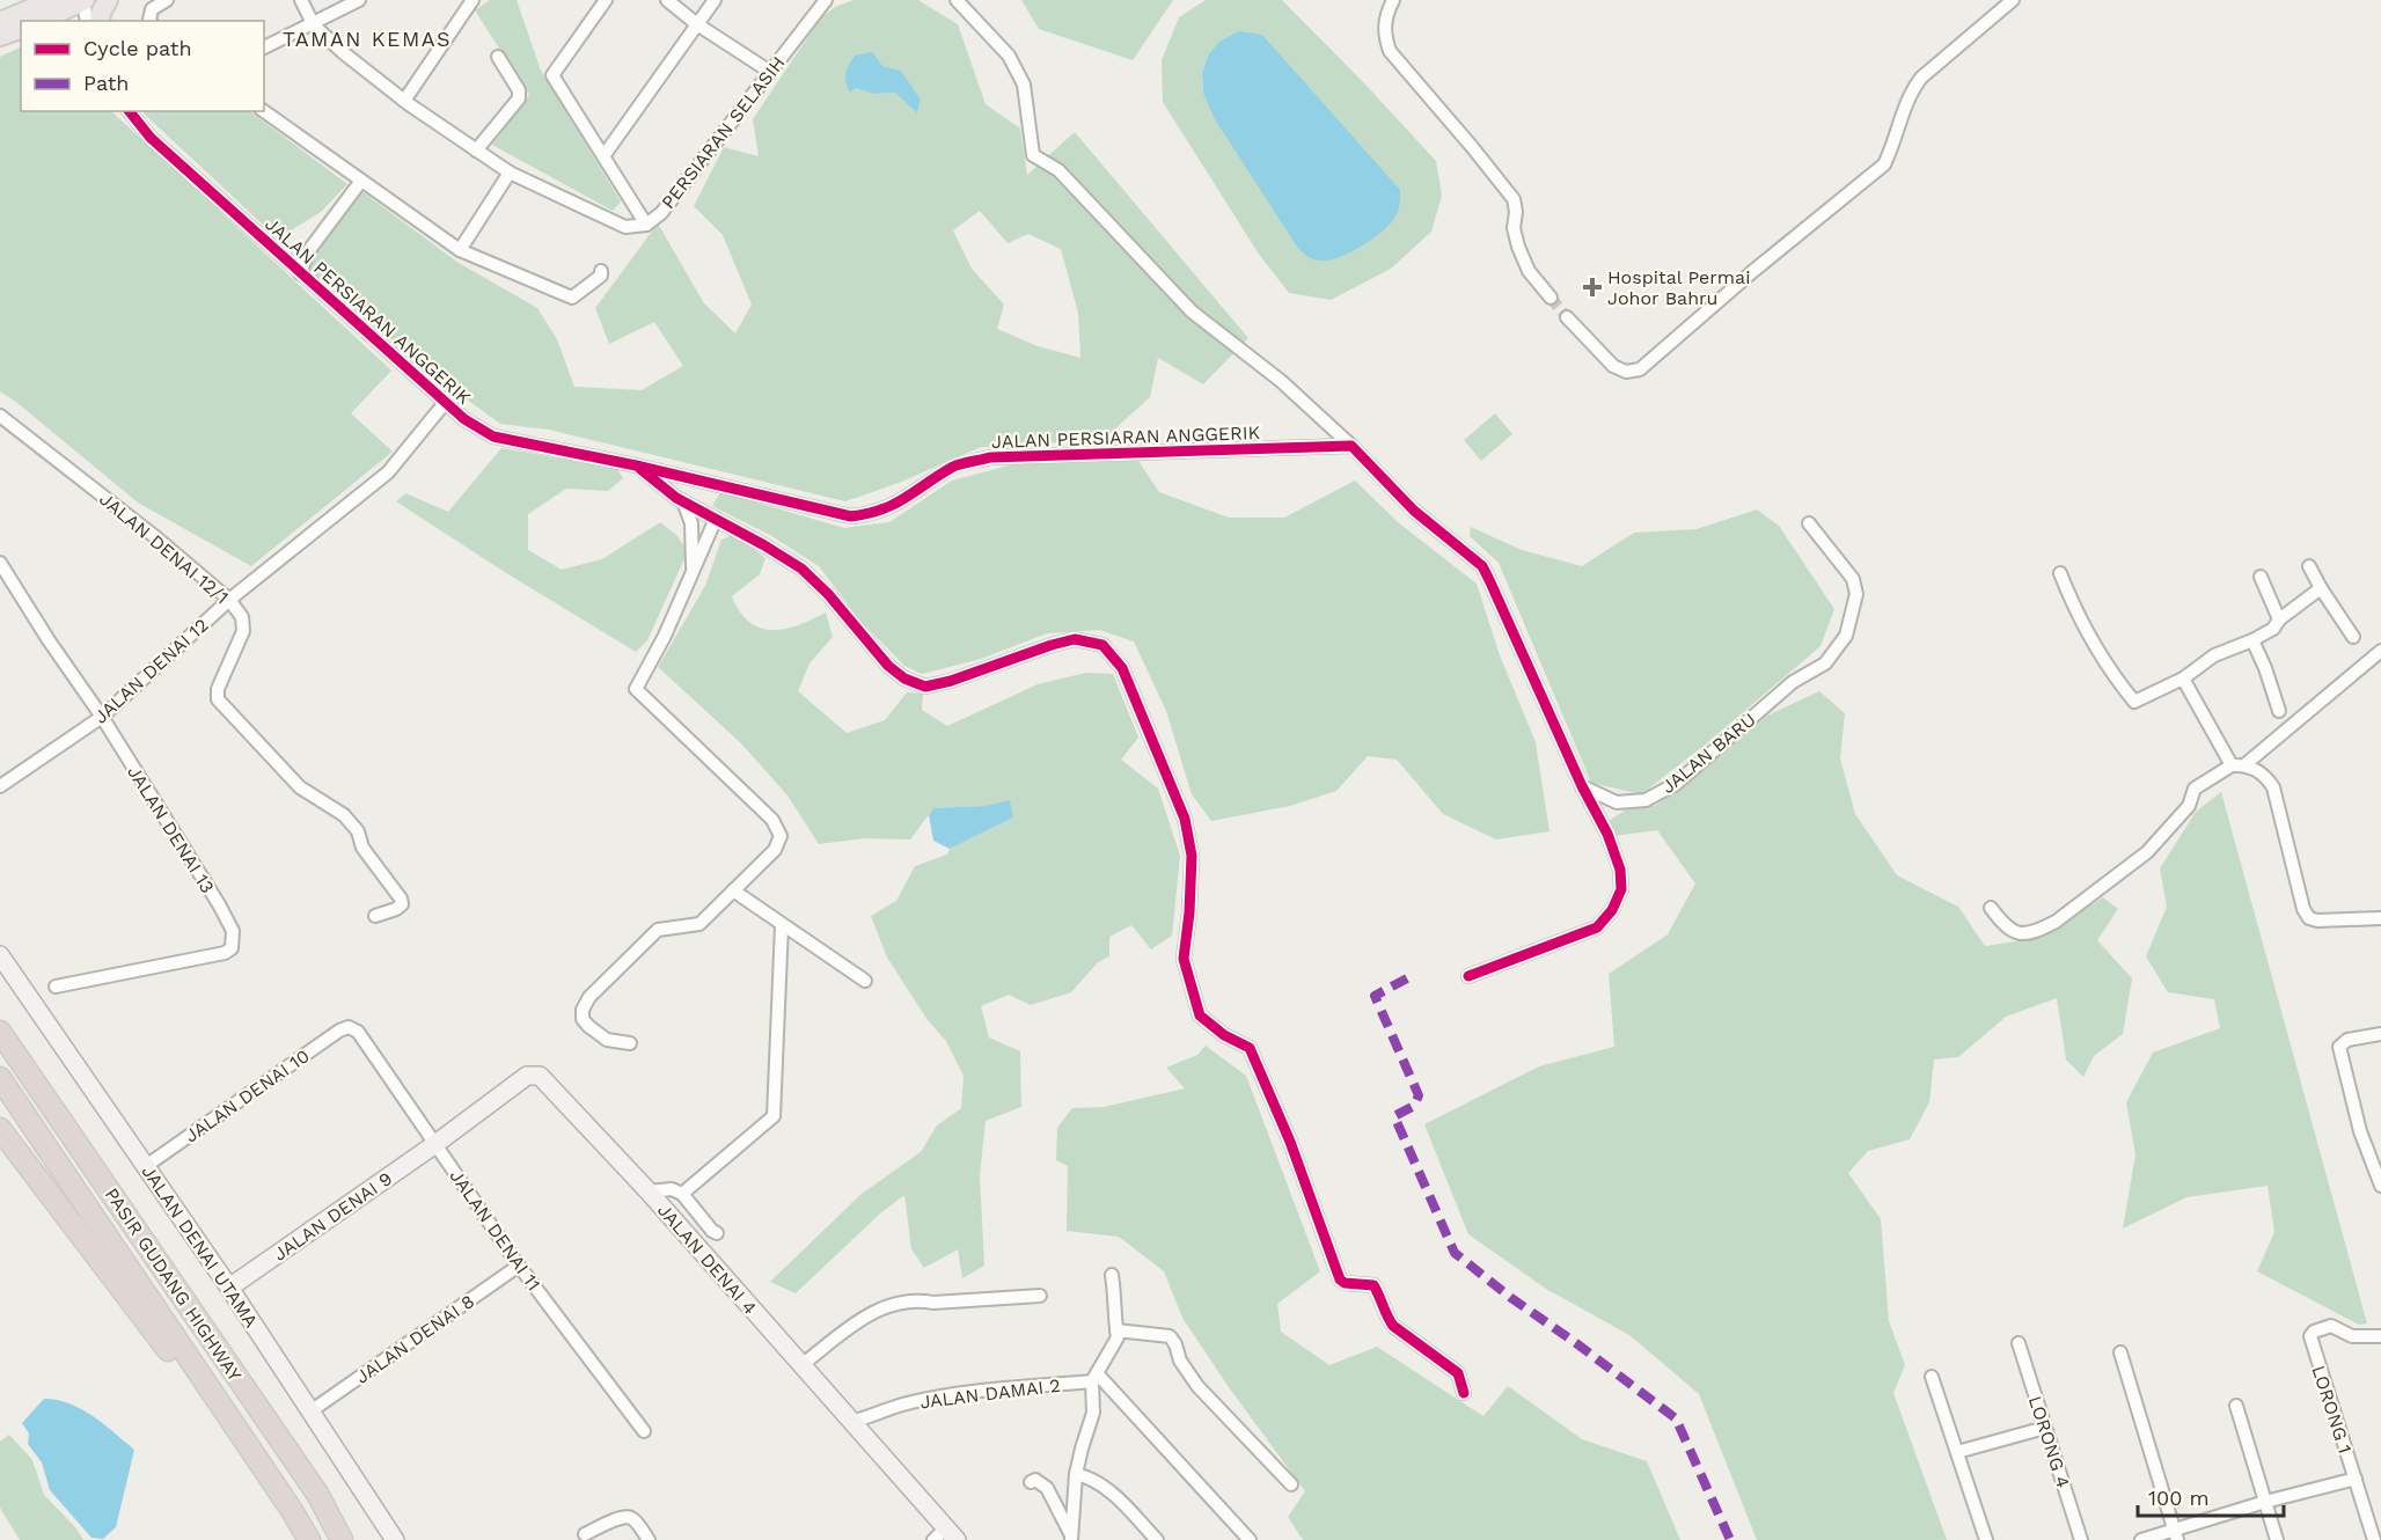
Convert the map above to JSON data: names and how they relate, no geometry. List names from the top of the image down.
{
  "streets": {
    "highway": ["PASIR GUDANG HIGHWAY"],
    "street": [
      "PERSIARAN SELASIH",
      "JALAN PERSIARAN ANGGERIK",
      "JALAN DENAI 12/1",
      "JALAN DENAI 12",
      "JALAN BARU",
      "JALAN DENAI 13",
      "JALAN DENAI 10",
      "JALAN DENAI 9",
      "JALAN DENAI 11",
      "JALAN DENAI UTAMA",
      "JALAN DENAI 4",
      "JALAN DENAI 8",
      "JALAN DAMAI 2",
      "LORONG 1",
      "LORONG 4"
    ]
  },
  "crossings": [
    ["JALAN PERSIARAN ANGGERIK", "JALAN DENAI 12"],
    ["JALAN DENAI 12/1", "JALAN DENAI 12"],
    ["JALAN DENAI 12", "JALAN DENAI 13"],
    ["JALAN DENAI 10", "JALAN DENAI 11"],
    ["JALAN DENAI 10", "JALAN DENAI UTAMA"],
    ["JALAN DENAI 9", "JALAN DENAI 11"],
    ["JALAN DENAI 9", "JALAN DENAI UTAMA"],
    ["JALAN DENAI 9", "JALAN DENAI 4"],
    ["JALAN DENAI 11", "JALAN DENAI 4"],
    ["JALAN DENAI 11", "JALAN DENAI 8"],
    ["JALAN DENAI UTAMA", "JALAN DENAI 8"],
    ["JALAN DENAI 4", "JALAN DAMAI 2"]
  ],
  "districts": ["TAMAN KEMAS"],
  "places": {
    "health": ["Hospital Permai Johor Bahru"]
  },
  "legend": ["Cycle path", "Path"],
  "scale_bar": "100 m"
}
